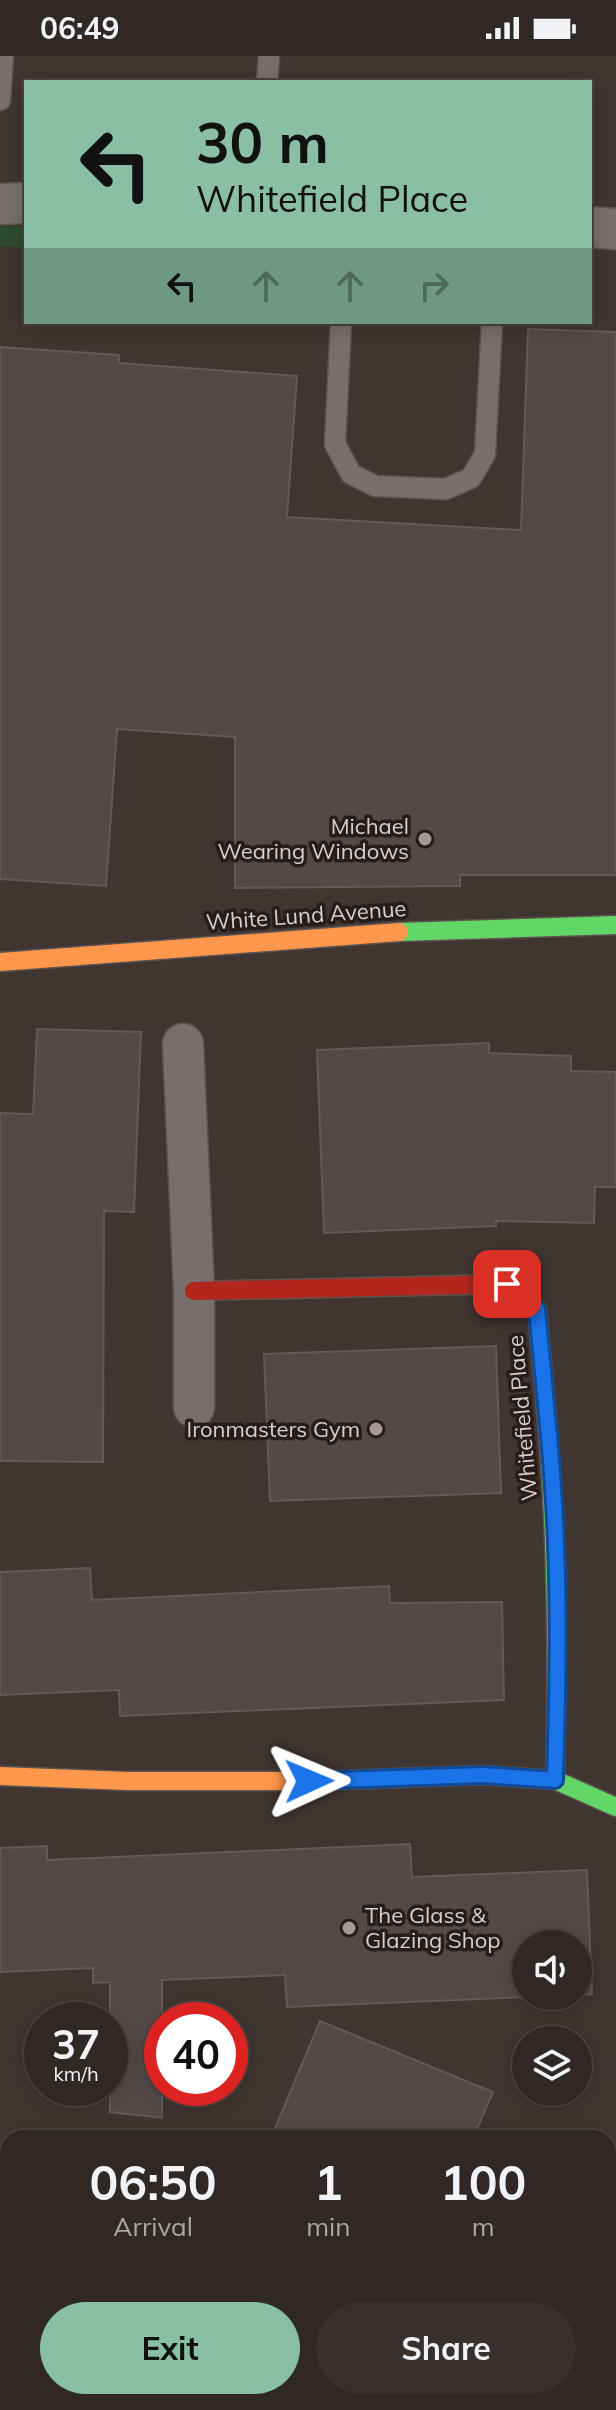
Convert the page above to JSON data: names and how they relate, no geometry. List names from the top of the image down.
{
  "streets": {
    "street": ["White Lund Avenue", "Whitefield Place"]
  },
  "places": ["Michael Wearing Windows", "Ironmasters Gym", "The Glass & Glazing Shop"],
  "page": {
    "status": "06:49",
    "turn": ["30 m", "Whitefield Place"],
    "speed": "37 km/h",
    "limit": "40",
    "eta": [
      "06:50",
      "Arrival",
      "1",
      "min",
      "100",
      "m"
    ],
    "buttons": ["Exit", "Share"]
  }
}
